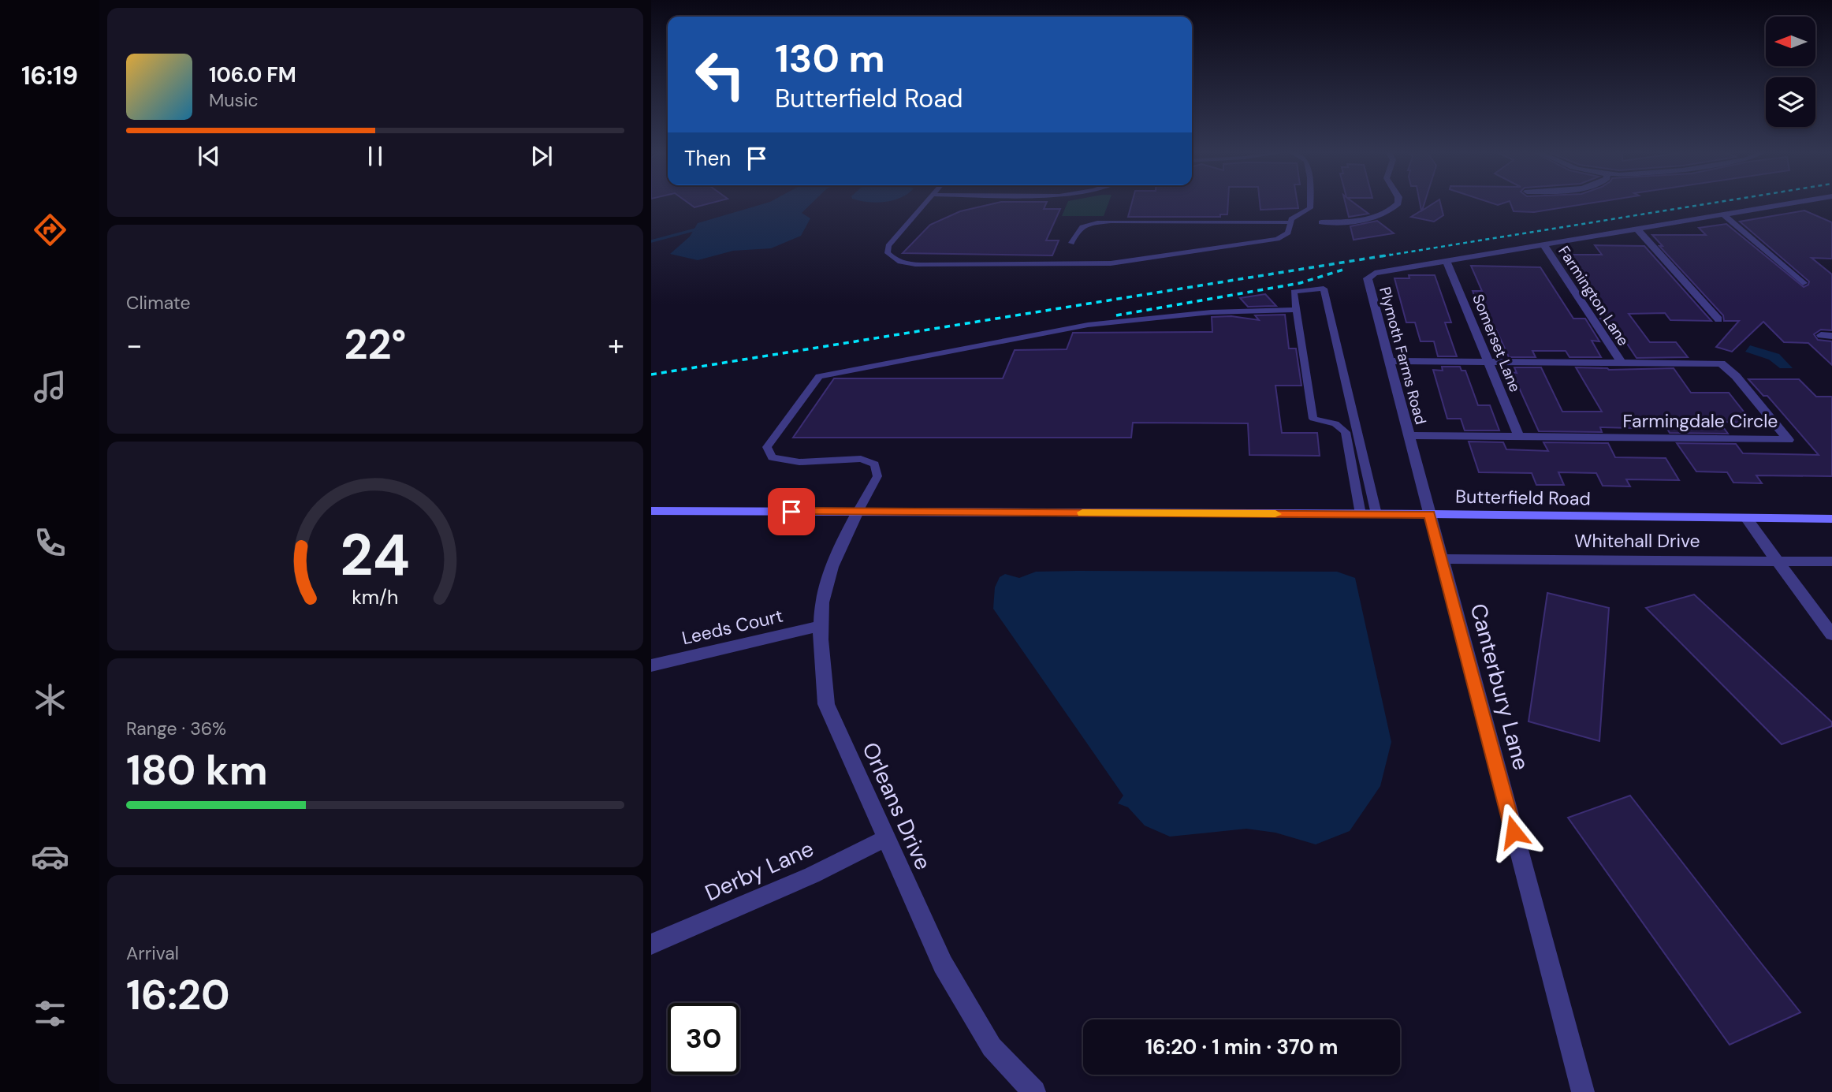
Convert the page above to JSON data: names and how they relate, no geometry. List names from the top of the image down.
{
  "streets": {
    "main road": ["Butterfield Road"],
    "street": [
      "Farmington Lane",
      "Somerset Lane",
      "Plymoth Farms Road",
      "Farmingdale Circle",
      "Whitehall Drive",
      "Leeds Court",
      "Canterbury Lane",
      "Orleans Drive",
      "Derby Lane"
    ]
  },
  "crossings": [
    ["Farmington Lane", "Plymoth Farms Road"],
    ["Farmington Lane", "Farmingdale Circle"],
    ["Somerset Lane", "Plymoth Farms Road"],
    ["Somerset Lane", "Farmingdale Circle"],
    ["Plymoth Farms Road", "Farmingdale Circle"],
    ["Plymoth Farms Road", "Butterfield Road"],
    ["Plymoth Farms Road", "Canterbury Lane"],
    ["Butterfield Road", "Canterbury Lane"],
    ["Butterfield Road", "Orleans Drive"],
    ["Whitehall Drive", "Canterbury Lane"],
    ["Leeds Court", "Orleans Drive"],
    ["Orleans Drive", "Derby Lane"]
  ],
  "north": "left",
  "page": {
    "tabs": "16:19",
    "turn": ["130 m", "Butterfield Road"],
    "song": ["106.0 FM", "Music"],
    "then": "Then",
    "tile": [
      "Climate",
      ["Range · 36%", "180 km"],
      ["Arrival", "16:20"]
    ],
    "heat": ["−", "22°", "+"],
    "limit": "30",
    "trip": "16:20 · 1 min · 370 m",
    "gauge": ["24", "km/h"]
  }
}
